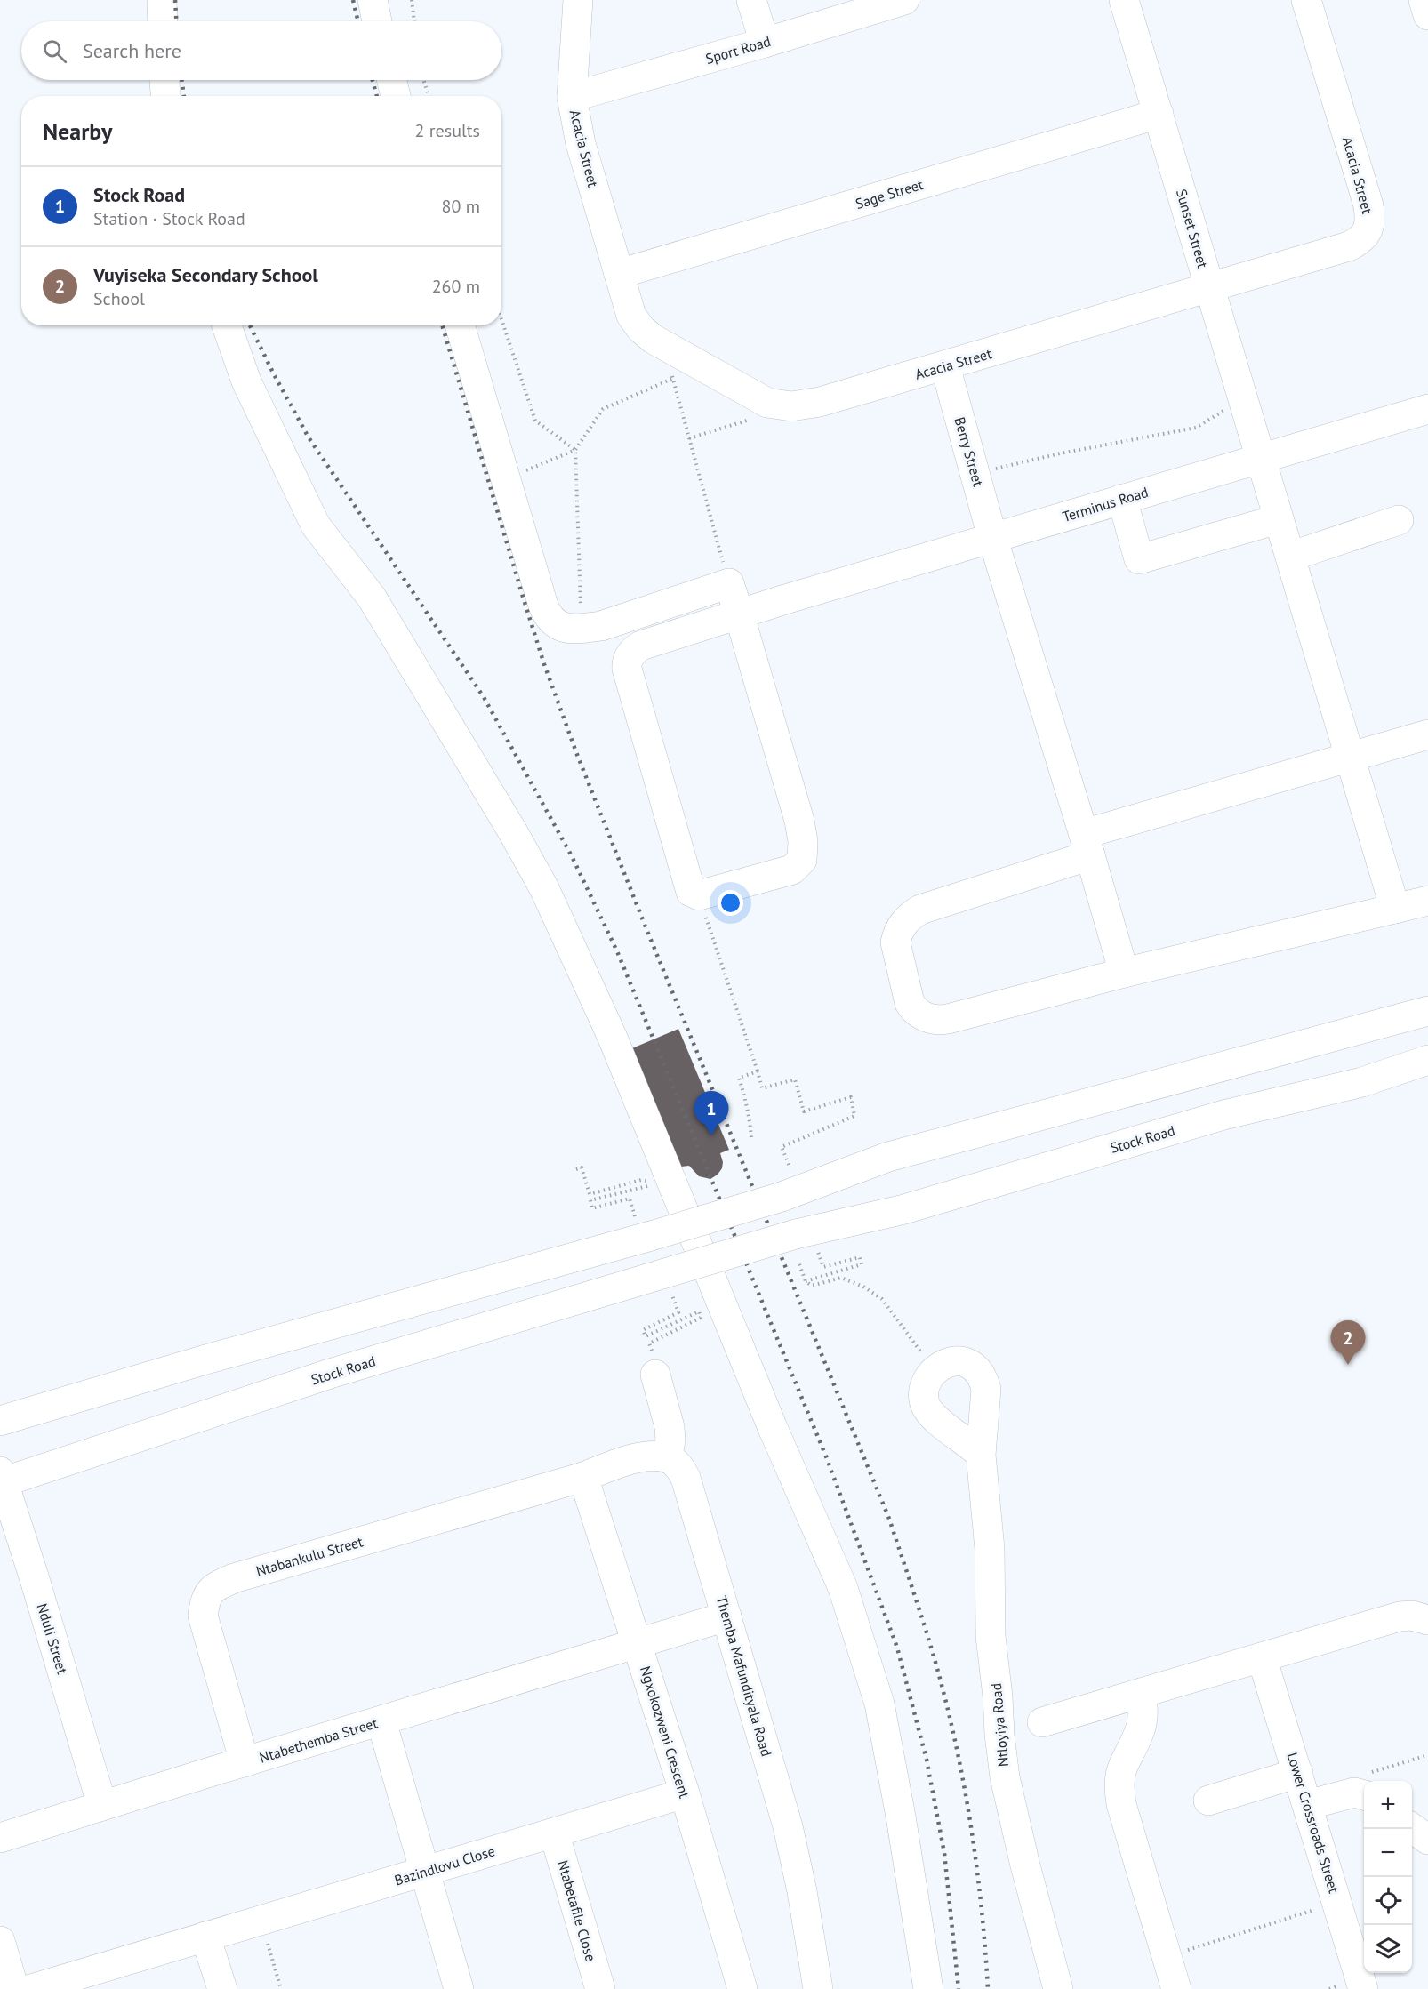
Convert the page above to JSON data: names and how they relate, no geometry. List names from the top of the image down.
{
  "streets": {
    "street": [
      "Sport Road",
      "Acacia Street",
      "Sage Street",
      "Sunset Street",
      "Berry Street",
      "Terminus Road",
      "Stock Road",
      "Ntabankulu Street",
      "Nduli Street",
      "Themba Mafundityala Road",
      "Ntloyiya Road",
      "Ngxokozweni Crescent",
      "Ntabethemba Street",
      "Lower Crossroads Street",
      "Bazindlovu Close",
      "Ntabetafile Close"
    ]
  },
  "crossings": [
    ["Sport Road", "Acacia Street"],
    ["Acacia Street", "Sage Street"],
    ["Acacia Street", "Sunset Street"],
    ["Acacia Street", "Berry Street"],
    ["Sage Street", "Sunset Street"],
    ["Sunset Street", "Terminus Road"],
    ["Berry Street", "Terminus Road"],
    ["Stock Road", "Nduli Street"],
    ["Ntabankulu Street", "Ngxokozweni Crescent"],
    ["Ntabankulu Street", "Ntabethemba Street"],
    ["Nduli Street", "Ntabethemba Street"],
    ["Themba Mafundityala Road", "Ntabethemba Street"],
    ["Ngxokozweni Crescent", "Ntabethemba Street"],
    ["Ngxokozweni Crescent", "Bazindlovu Close"],
    ["Bazindlovu Close", "Ntabetafile Close"]
  ],
  "page": {
    "search": "Search here",
    "heading": ["Nearby", "2 results"],
    "list": [
      {
        "mark": "1",
        "name": "Stock Road",
        "note": "Station · Stock Road",
        "value": "80 m"
      },
      {
        "mark": "2",
        "name": "Vuyiseka Secondary School",
        "note": "School",
        "value": "260 m"
      }
    ],
    "pins": ["1", "2"],
    "map_buttons": ["+", "−"]
  }
}
